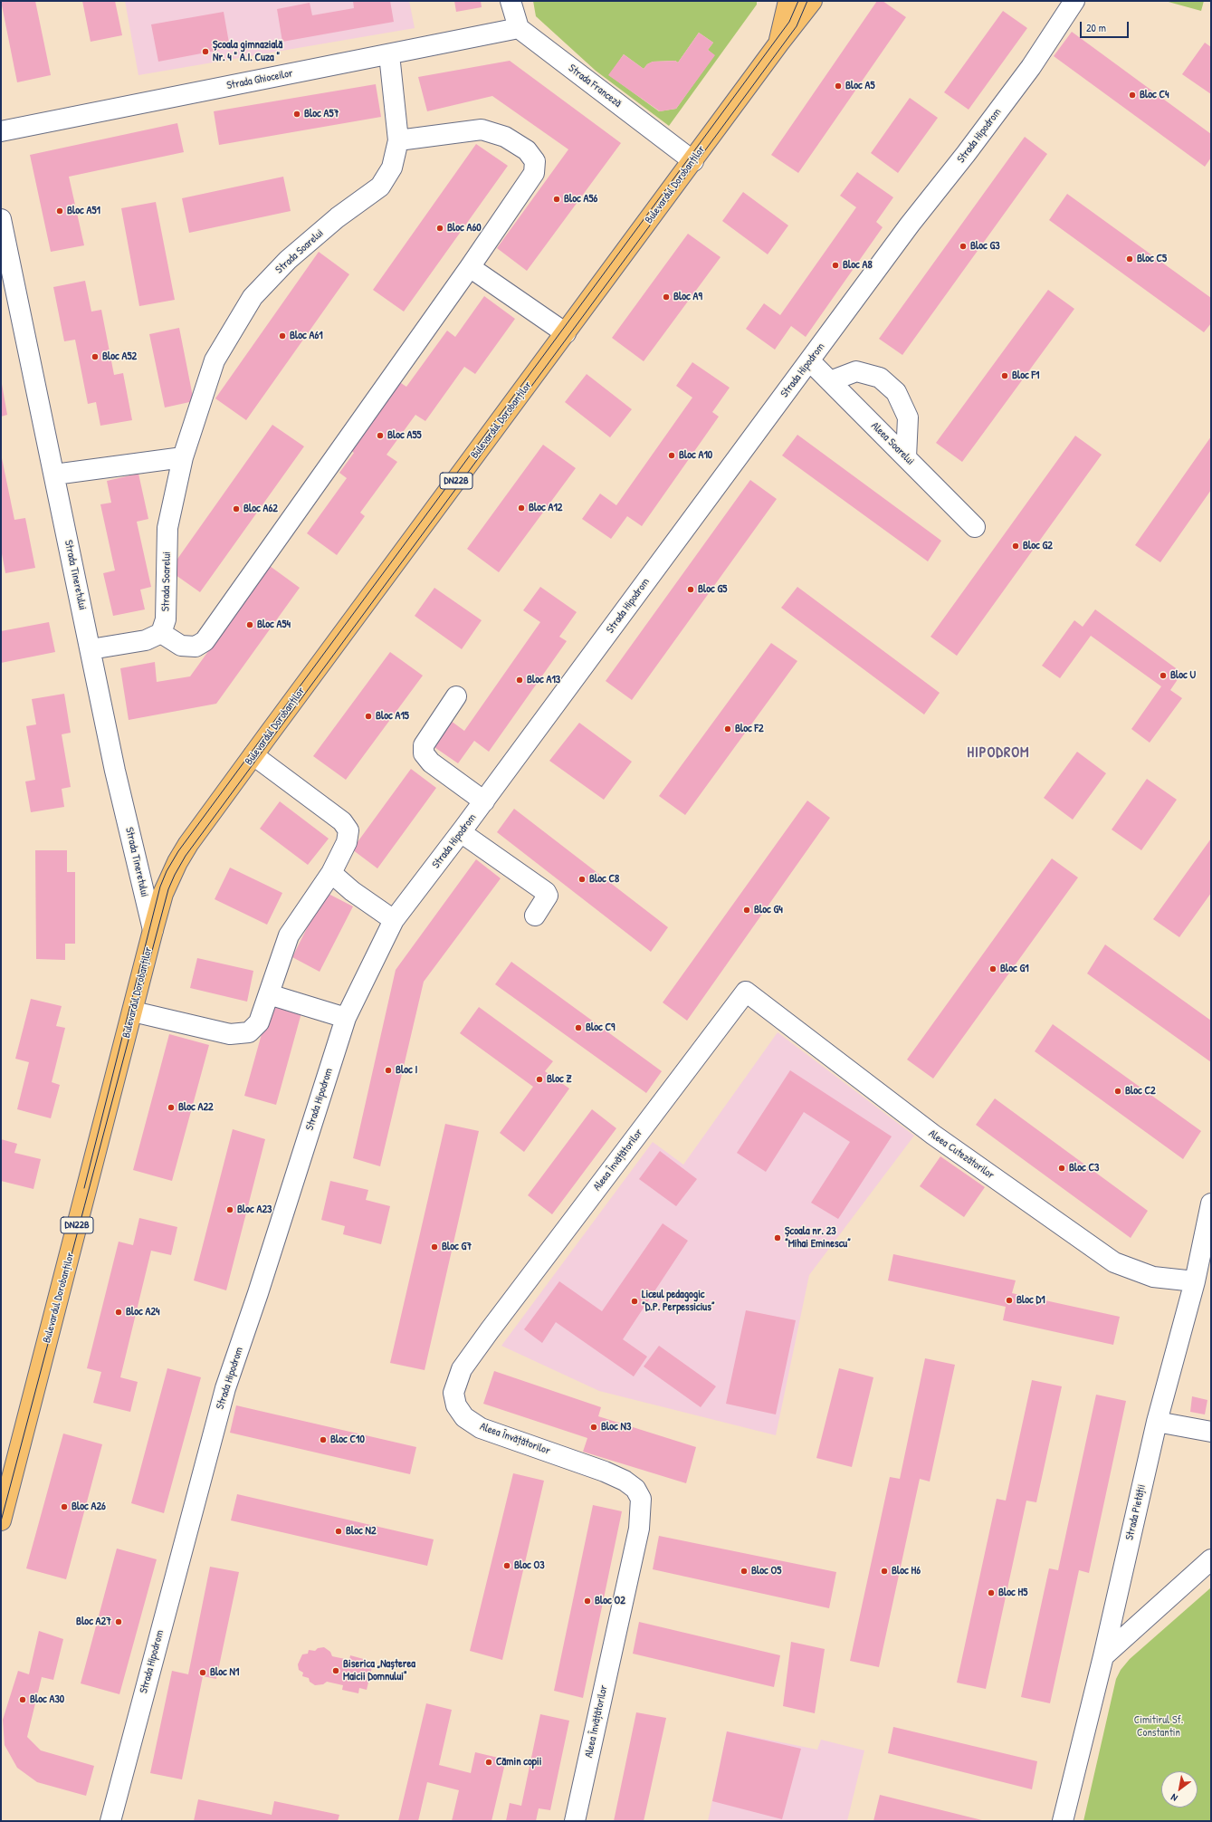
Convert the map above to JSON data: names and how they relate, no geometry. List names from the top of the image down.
{
  "streets": {
    "main road": ["Bulevardul Dorobanților", "DN22B"],
    "street": [
      "Strada Ghioceilor",
      "Strada Franceză",
      "Strada Hipodrom",
      "Strada Soarelui",
      "Aleea Soarelui",
      "Strada Tineretului",
      "Aleea Cutezătorilor",
      "Aleea Învățătorilor",
      "Strada Pietății"
    ]
  },
  "crossings": [
    ["Strada Ghioceilor", "Strada Franceză"],
    ["Strada Ghioceilor", "Strada Soarelui"],
    ["Strada Franceză", "Bulevardul Dorobanților"],
    ["Strada Hipodrom", "Aleea Soarelui"],
    ["Bulevardul Dorobanților", "Strada Tineretului"],
    ["Aleea Cutezătorilor", "Aleea Învățătorilor"],
    ["Aleea Cutezătorilor", "Strada Pietății"]
  ],
  "districts": ["HIPODROM"],
  "parks": ["Cimitirul Sf. Constantin"],
  "places": [
    "Școala gimnazială Nr. 4 \" A.I. Cuza \"",
    "Bloc A5",
    "Bloc C4",
    "Bloc A57",
    "Bloc A56",
    "Bloc A51",
    "Bloc A60",
    "Bloc G3",
    "Bloc C5",
    "Bloc A8",
    "Bloc A9",
    "Bloc A61",
    "Bloc A52",
    "Bloc F1",
    "Bloc A55",
    "Bloc A10",
    "Bloc A12",
    "Bloc A62",
    "Bloc G2",
    "Bloc G5",
    "Bloc A54",
    "Bloc U",
    "Bloc A13",
    "Bloc A15",
    "Bloc F2",
    "Bloc C8",
    "Bloc G4",
    "Bloc G1",
    "Bloc C9",
    "Bloc I",
    "Bloc Z",
    "Bloc C2",
    "Bloc A22",
    "Bloc C3",
    "Bloc A23",
    "Școala nr. 23 ”Mihai Eminescu”",
    "Bloc G7",
    "Bloc D1",
    "Liceul pedagogic ”D.P. Perpessicius”",
    "Bloc A24",
    "Bloc N3",
    "Bloc C10",
    "Bloc A26",
    "Bloc N2",
    "Bloc O3",
    "Bloc O5",
    "Bloc H6",
    "Bloc H5",
    "Bloc O2",
    "Bloc A27",
    "Biserica „Nașterea Maicii Domnului\"",
    "Bloc N1",
    "Bloc A30",
    "Cămin copii"
  ],
  "scale_bar": "20 m",
  "north": "bottom left"
}
